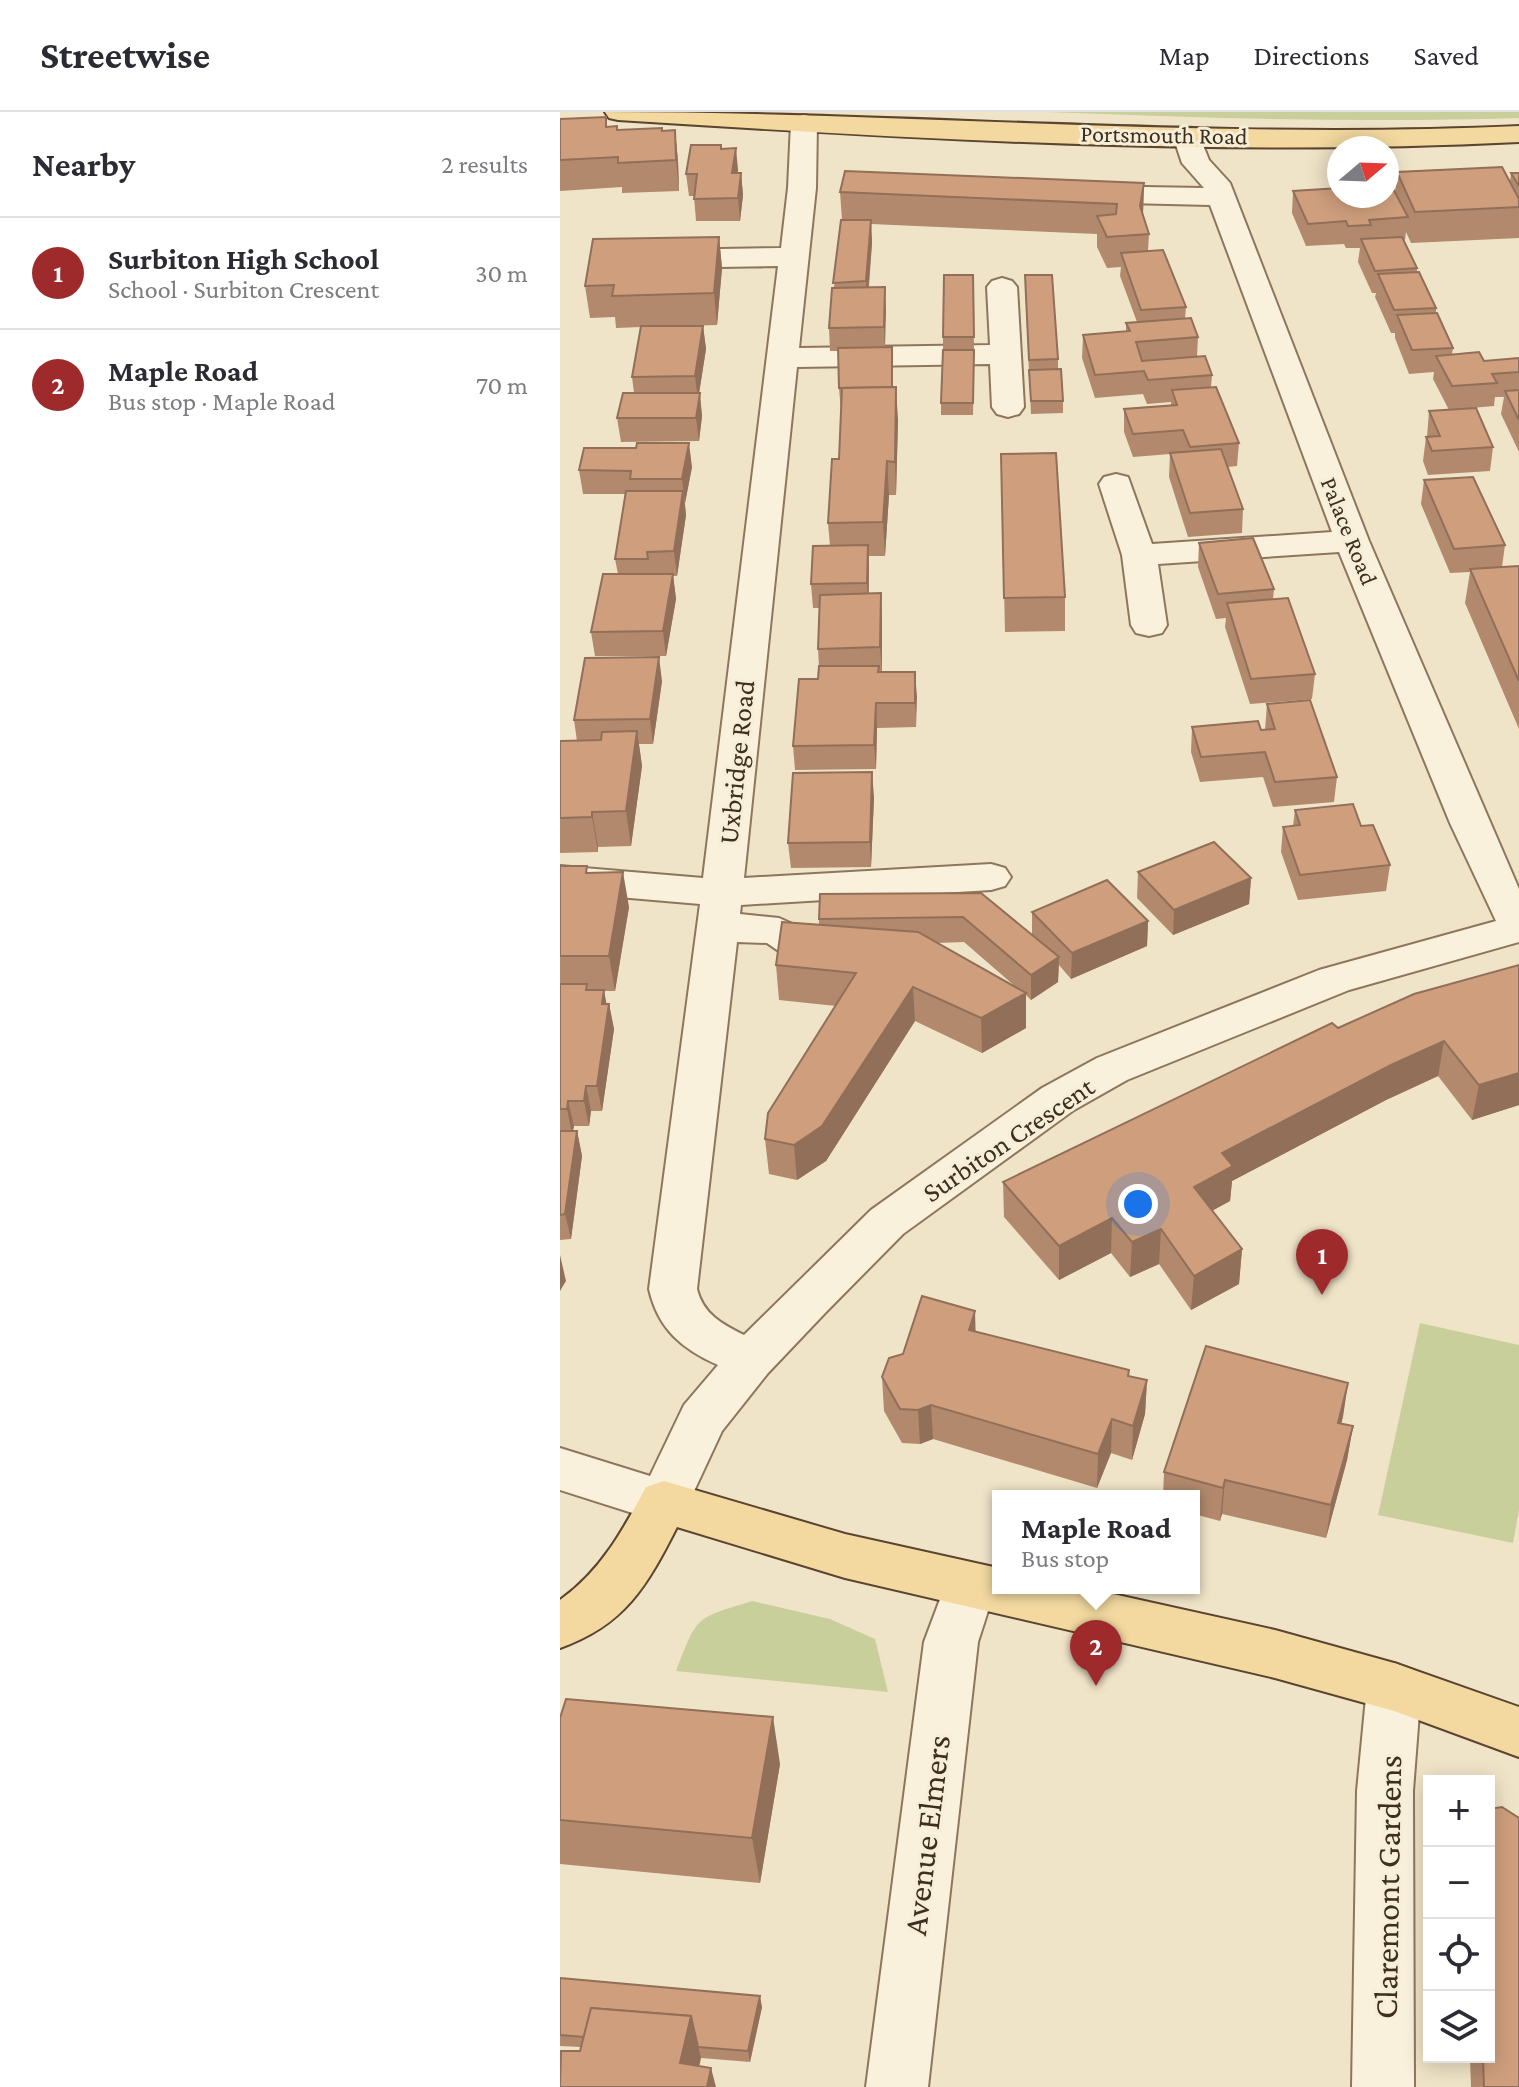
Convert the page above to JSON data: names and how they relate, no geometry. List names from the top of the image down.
{
  "streets": {
    "main road": ["Portsmouth Road"],
    "street": [
      "Palace Road",
      "Uxbridge Road",
      "Surbiton Crescent",
      "Avenue Elmers",
      "Claremont Gardens"
    ]
  },
  "crossings": [
    ["Portsmouth Road", "Palace Road"],
    ["Portsmouth Road", "Uxbridge Road"],
    ["Palace Road", "Surbiton Crescent"],
    ["Uxbridge Road", "Surbiton Crescent"]
  ],
  "north": "right",
  "page": {
    "header": "Streetwise",
    "nav": ["Map", "Directions", "Saved"],
    "heading": ["Nearby", "2 results"],
    "list": [
      {
        "mark": "1",
        "name": "Surbiton High School",
        "note": "School · Surbiton Crescent",
        "value": "30 m"
      },
      {
        "mark": "2",
        "name": "Maple Road",
        "note": "Bus stop · Maple Road",
        "value": "70 m"
      }
    ],
    "pins": ["1", "2"],
    "popup": ["Maple Road", "Bus stop"],
    "map_buttons": ["+", "−"]
  }
}
